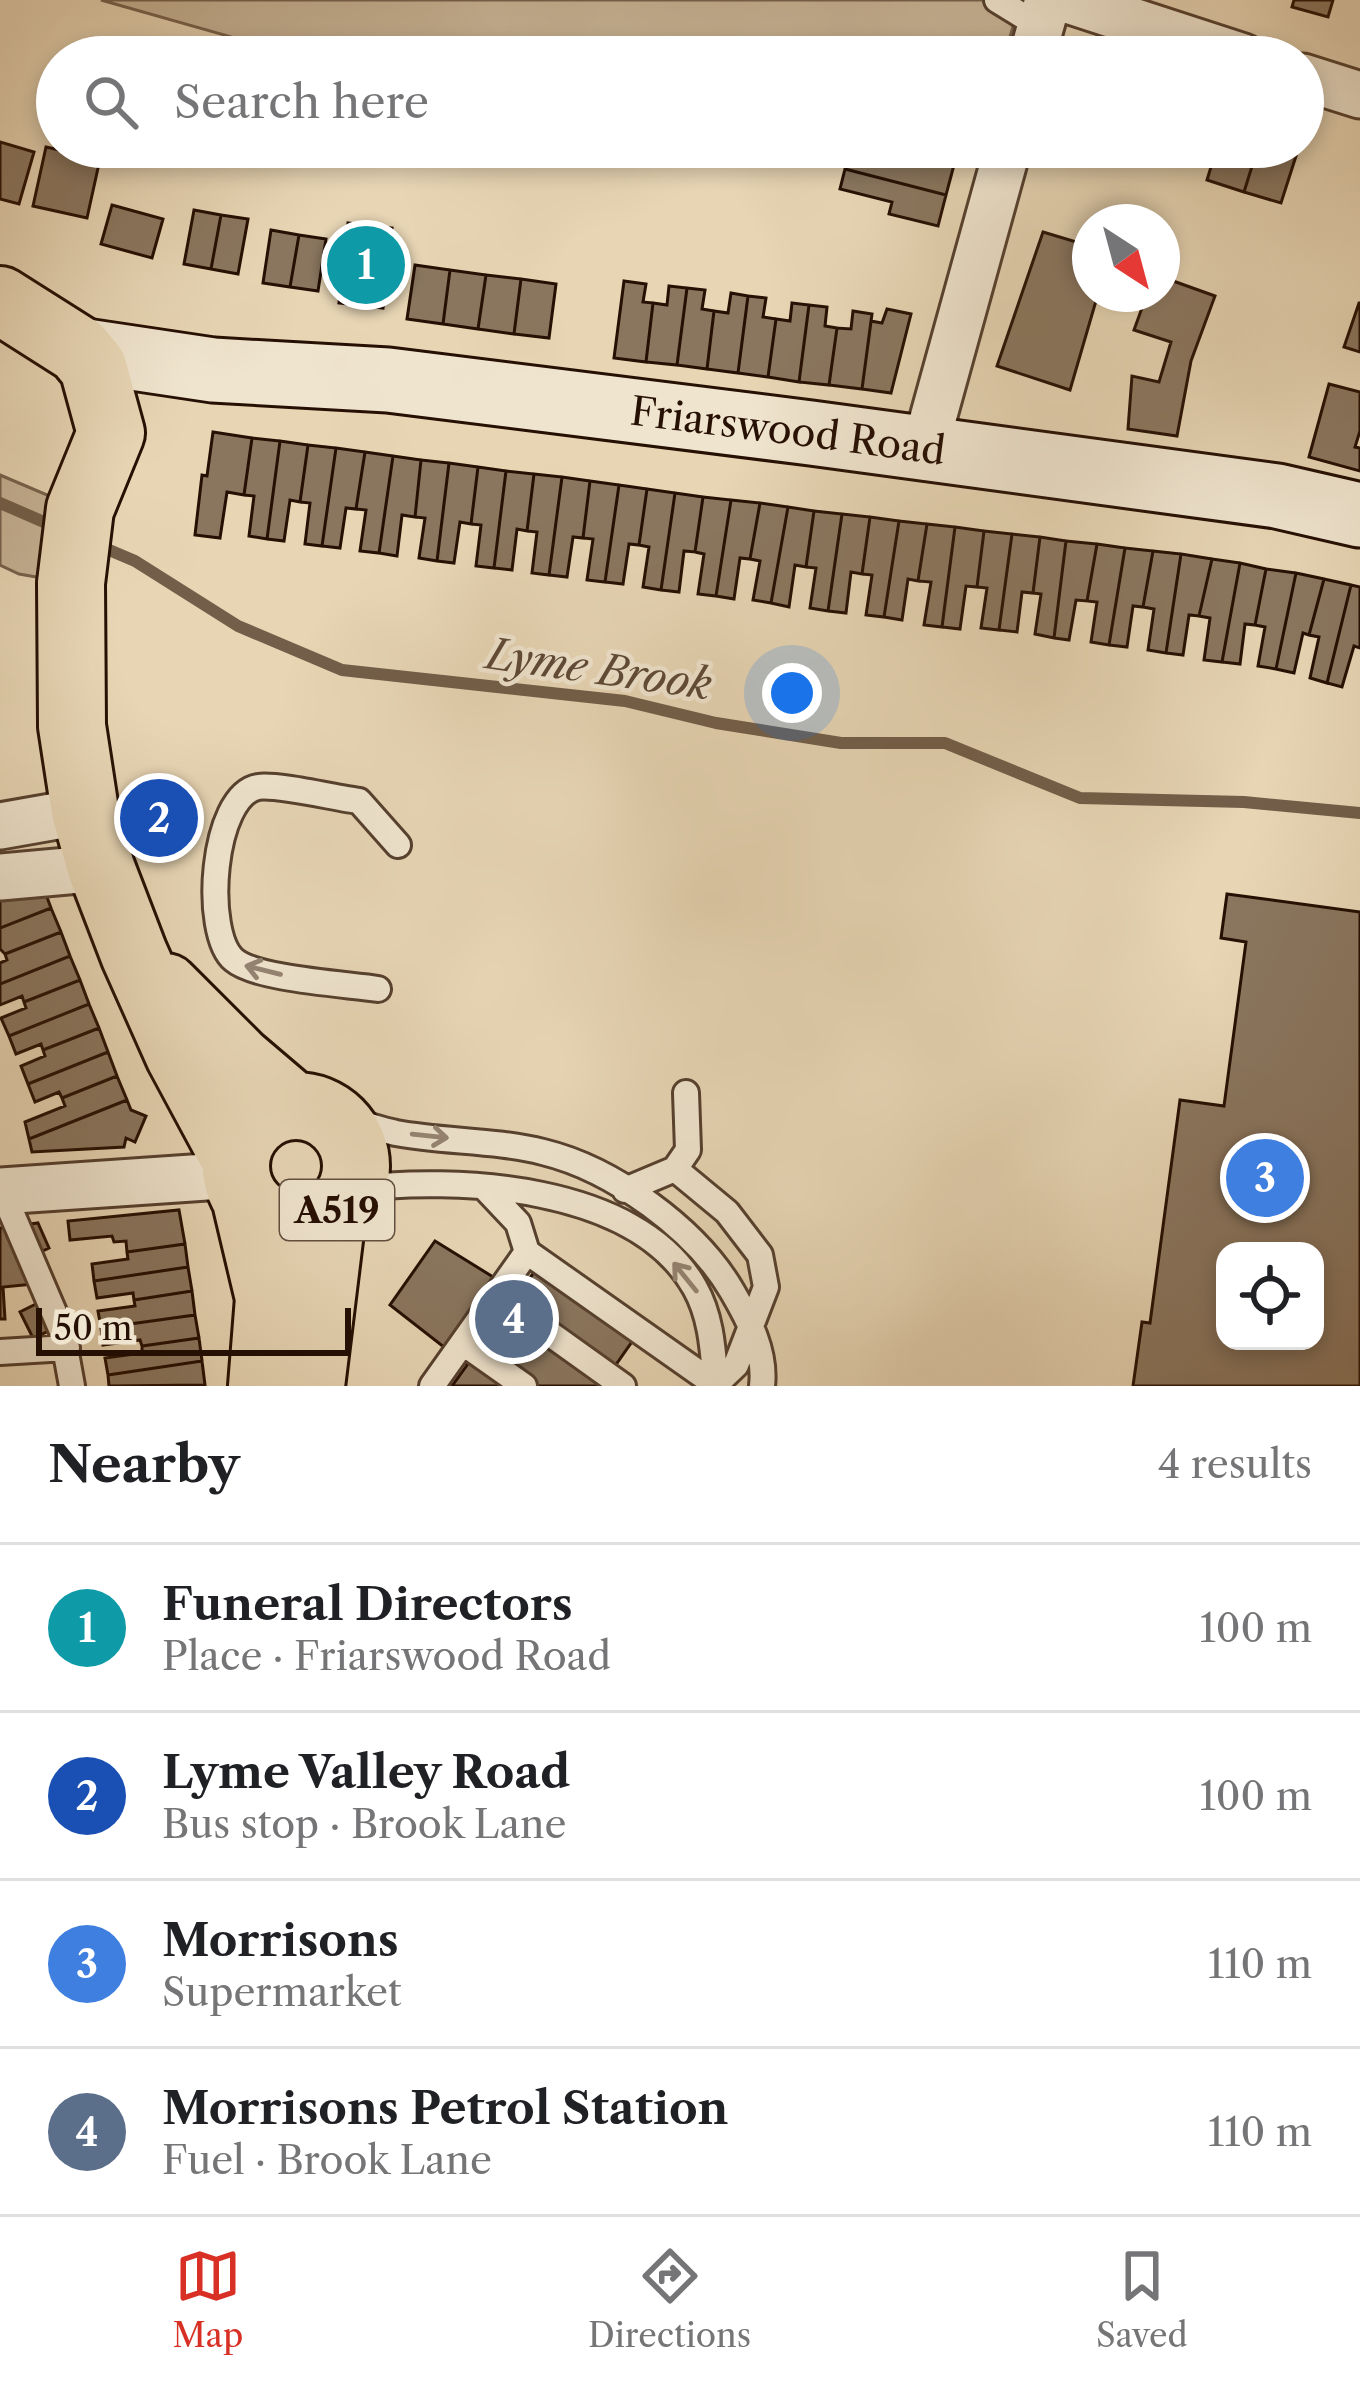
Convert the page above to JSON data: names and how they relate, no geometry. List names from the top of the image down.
{
  "streets": {
    "main road": ["A519"],
    "street": ["Friarswood Road"]
  },
  "crossings": [
    ["Friarswood Road", "A519"]
  ],
  "water": ["Lyme Brook"],
  "scale_bar": "50 m",
  "north": "bottom right",
  "page": {
    "search": "Search here",
    "pins": [
      "1",
      "2",
      "3",
      "4"
    ],
    "scale": "50 m",
    "heading": ["Nearby", "4 results"],
    "list": [
      {
        "mark": "1",
        "name": "Funeral Directors",
        "note": "Place · Friarswood Road",
        "value": "100 m"
      },
      {
        "mark": "2",
        "name": "Lyme Valley Road",
        "note": "Bus stop · Brook Lane",
        "value": "100 m"
      },
      {
        "mark": "3",
        "name": "Morrisons",
        "note": "Supermarket",
        "value": "110 m"
      },
      {
        "mark": "4",
        "name": "Morrisons Petrol Station",
        "note": "Fuel · Brook Lane",
        "value": "110 m"
      }
    ],
    "nav": ["Map", "Directions", "Saved"]
  }
}
